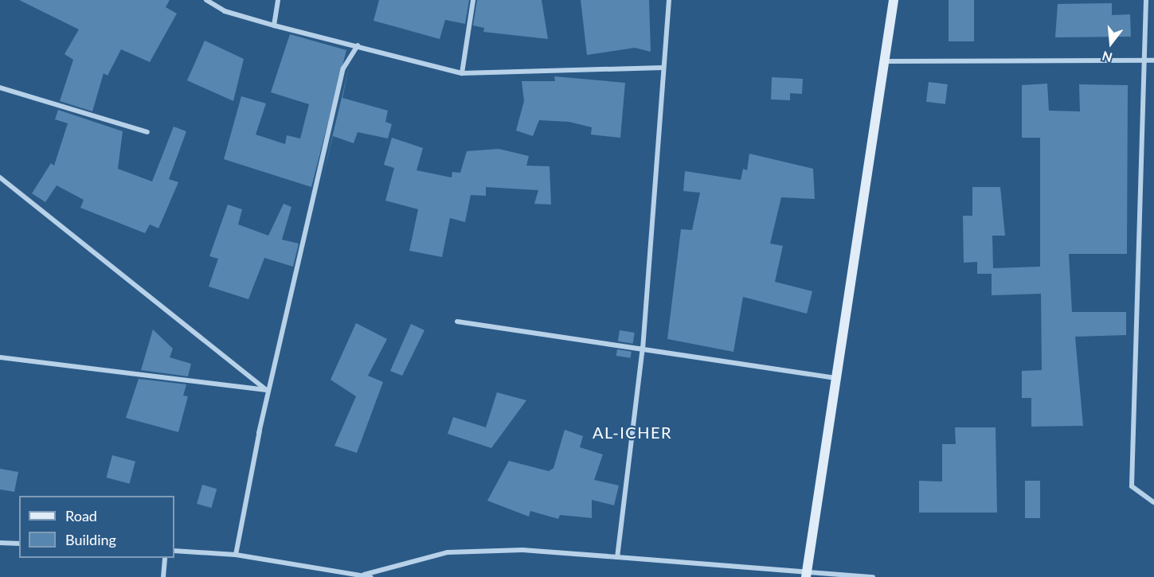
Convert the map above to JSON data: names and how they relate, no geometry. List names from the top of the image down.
{
  "districts": ["AL-ICHER"],
  "legend": ["Road", "Building"],
  "north": "bottom"
}
